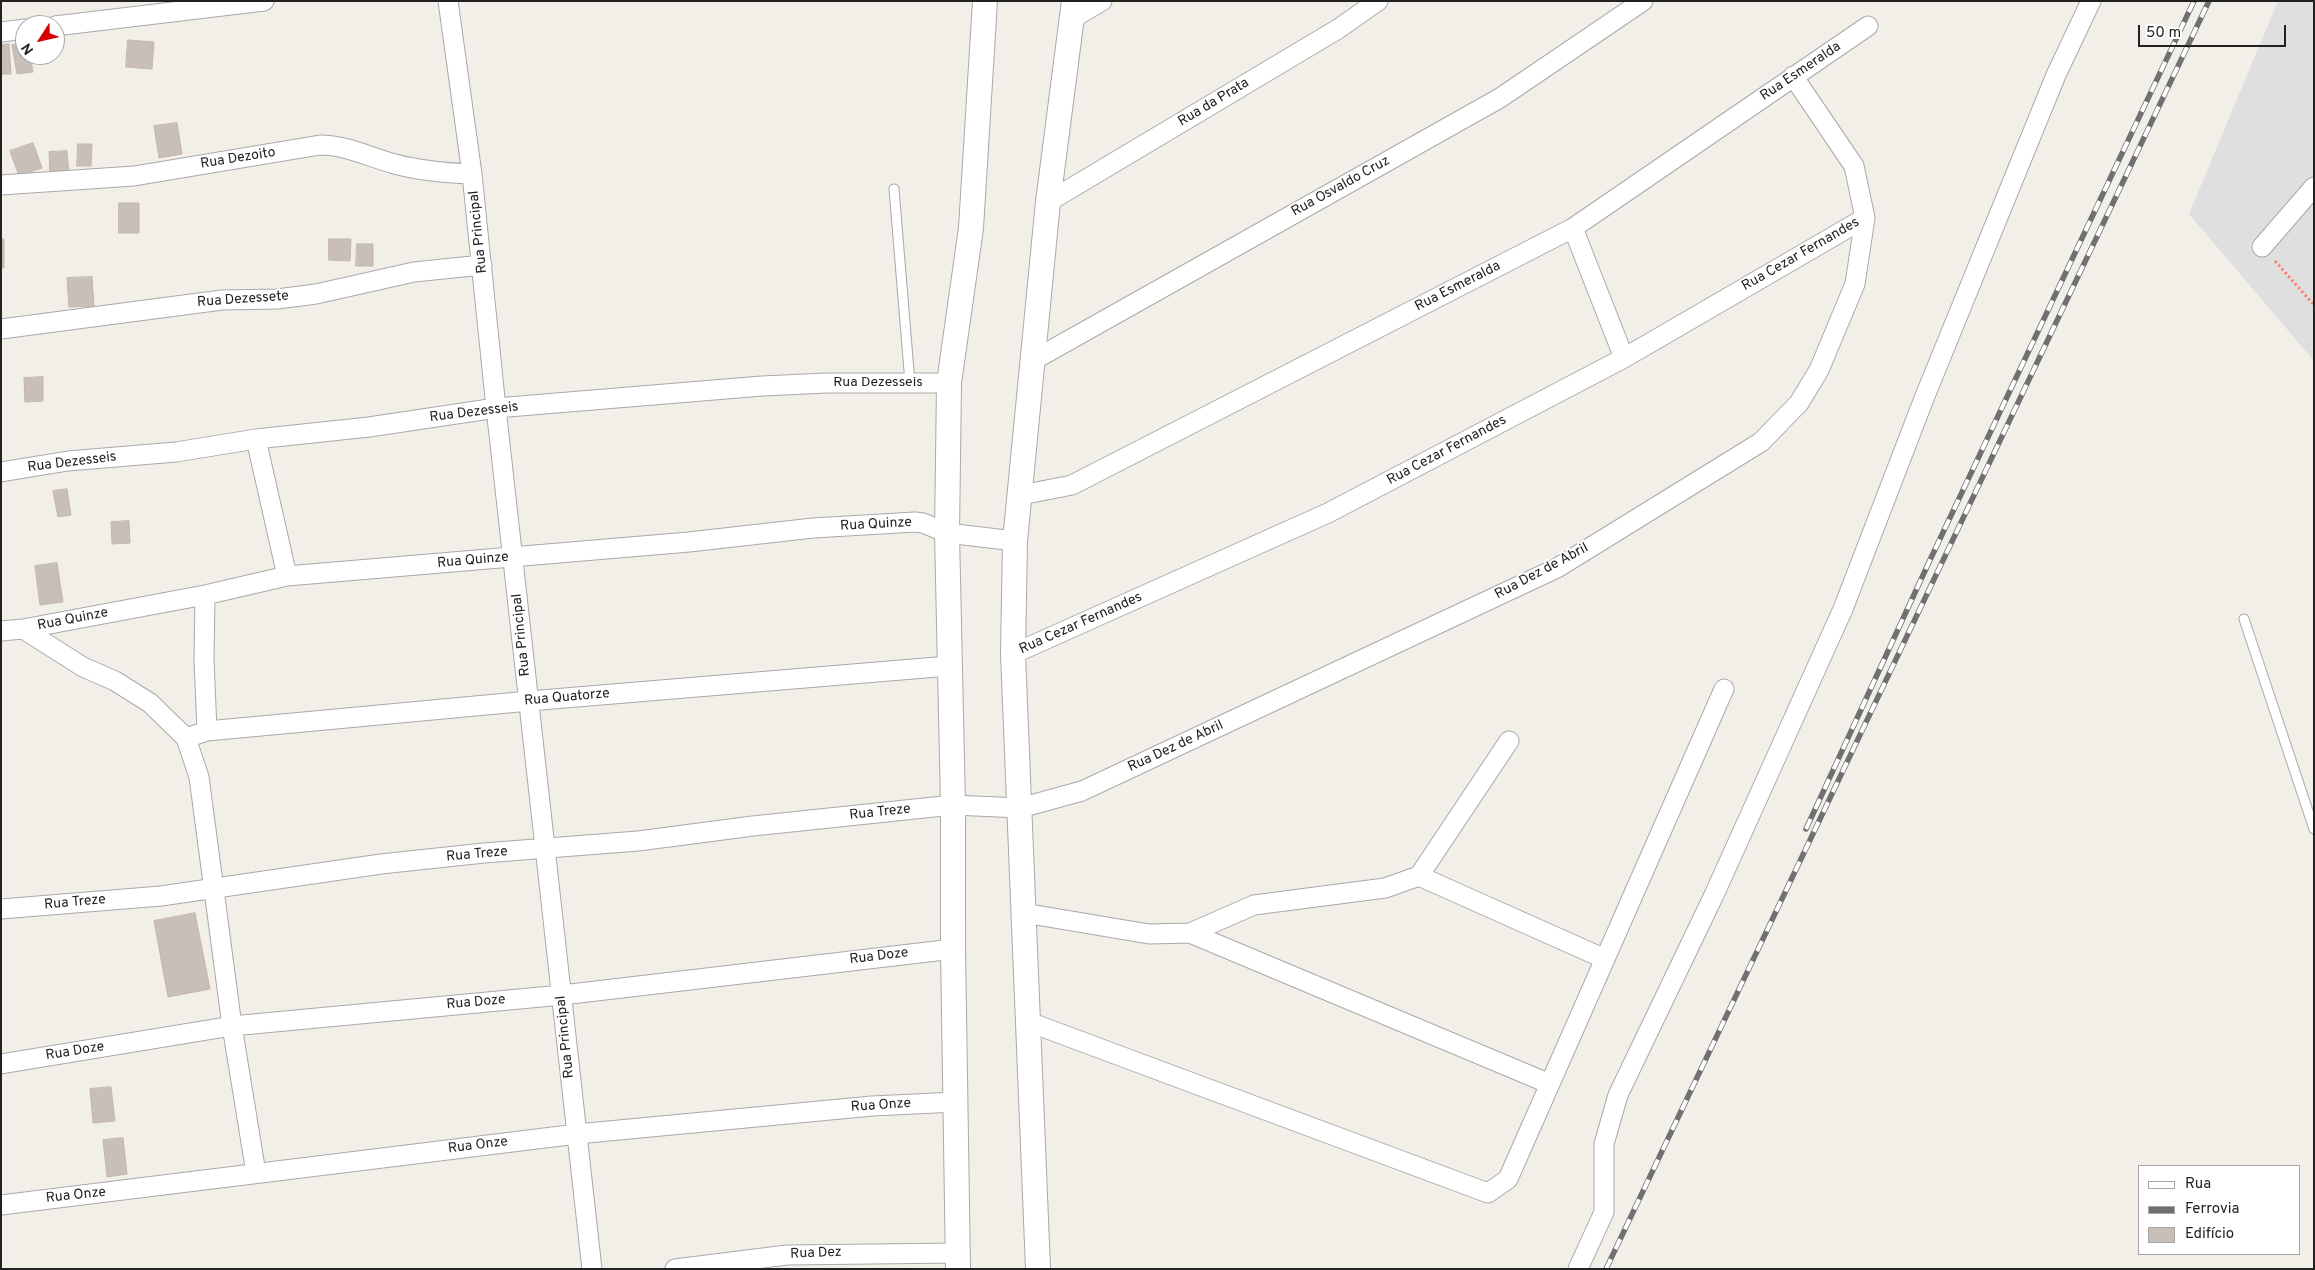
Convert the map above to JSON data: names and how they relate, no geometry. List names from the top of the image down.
{
  "streets": {
    "street": [
      "Rua Esmeralda",
      "Rua da Prata",
      "Rua Dezoito",
      "Rua Osvaldo Cruz",
      "Rua Principal",
      "Rua Cezar Fernandes",
      "Rua Dezessete",
      "Rua Dezesseis",
      "Rua Quinze",
      "Rua Dez de Abril",
      "Rua Quatorze",
      "Rua Treze",
      "Rua Doze",
      "Rua Onze",
      "Rua Dez"
    ]
  },
  "crossings": [
    ["Rua Esmeralda", "Rua Dez de Abril"],
    ["Rua Dezoito", "Rua Principal"],
    ["Rua Principal", "Rua Dezessete"],
    ["Rua Principal", "Rua Dezesseis"],
    ["Rua Principal", "Rua Quinze"],
    ["Rua Principal", "Rua Quatorze"],
    ["Rua Principal", "Rua Treze"],
    ["Rua Principal", "Rua Doze"],
    ["Rua Principal", "Rua Onze"],
    ["Rua Cezar Fernandes", "Rua Dez de Abril"],
    ["Rua Dez de Abril", "Rua Treze"]
  ],
  "legend": ["Rua", "Ferrovia", "Edifício"],
  "scale_bar": "50 m",
  "north": "bottom left"
}
